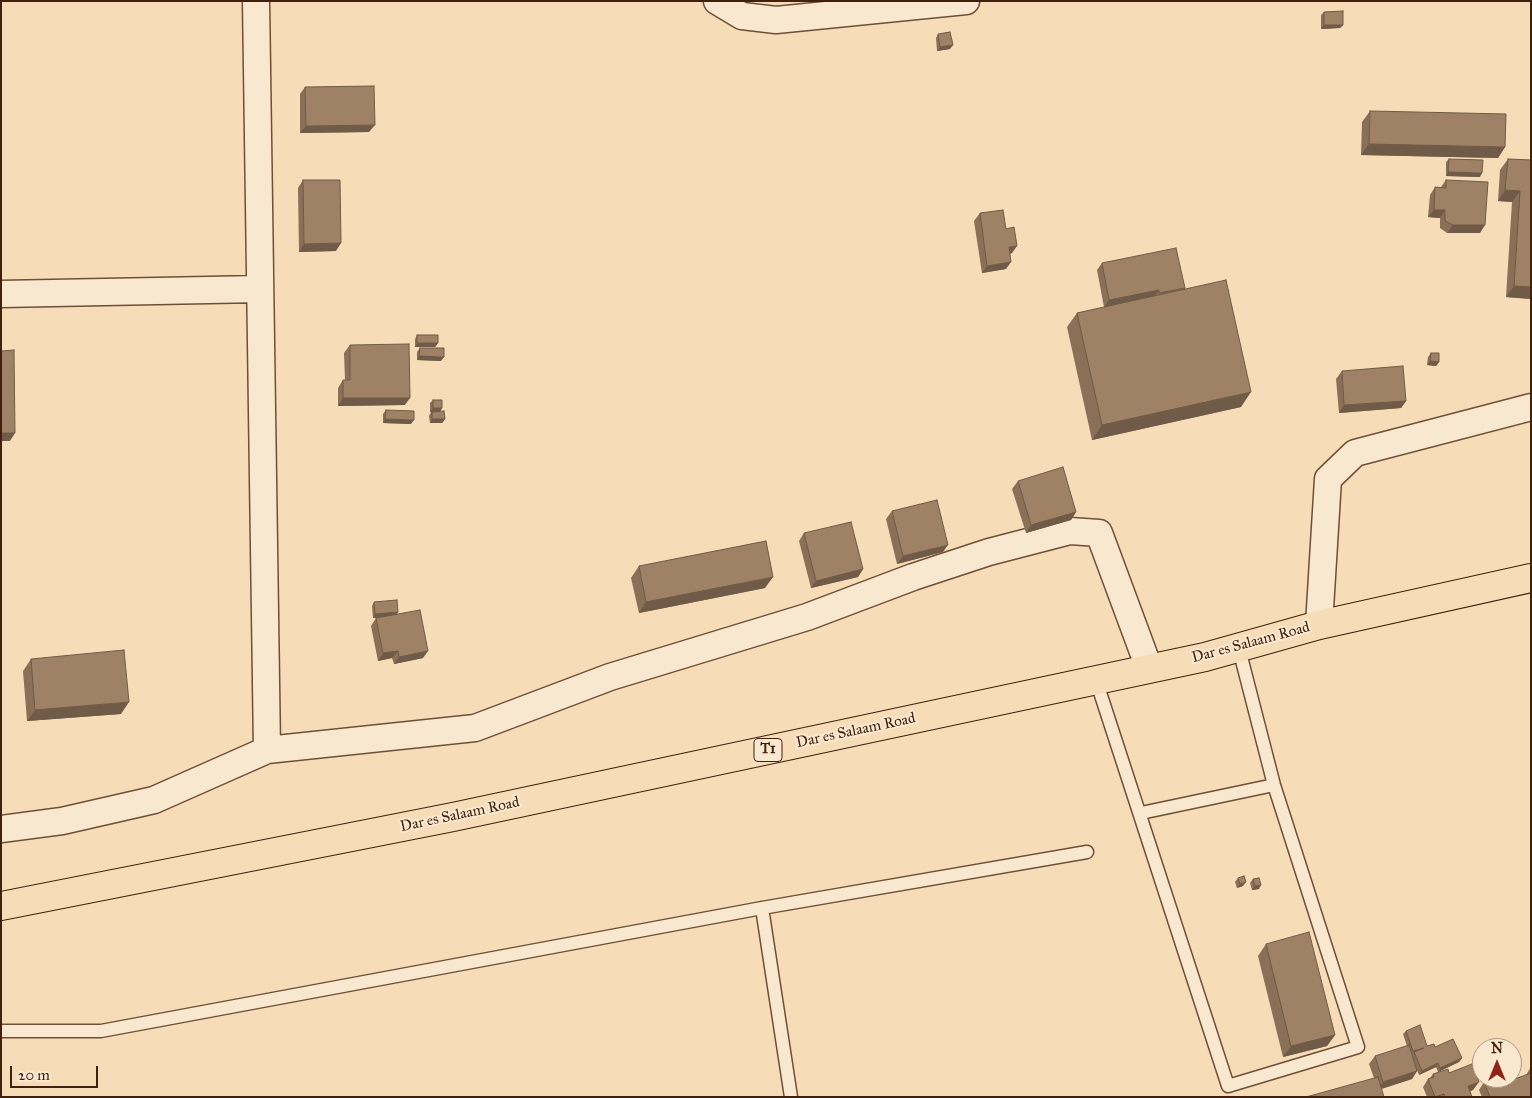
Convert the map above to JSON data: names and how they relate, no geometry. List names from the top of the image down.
{
  "streets": {
    "highway": ["Dar es Salaam Road", "T1"]
  },
  "scale_bar": "20 m",
  "north": "top"
}
